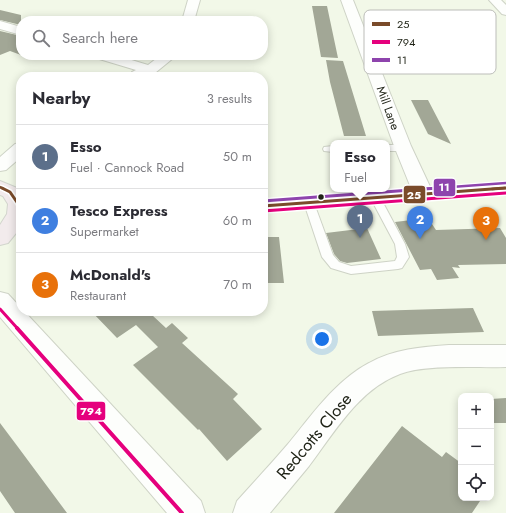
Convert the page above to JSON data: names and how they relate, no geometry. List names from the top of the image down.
{
  "streets": {
    "street": ["Mill Lane", "Redcotts Close"]
  },
  "lines": ["transit line 11", "transit line 25", "transit line 794"],
  "legend": ["25", "794", "11"],
  "page": {
    "search": "Search here",
    "heading": ["Nearby", "3 results"],
    "list": [
      {
        "mark": "1",
        "name": "Esso",
        "note": "Fuel · Cannock Road",
        "value": "50 m"
      },
      {
        "mark": "2",
        "name": "Tesco Express",
        "note": "Supermarket",
        "value": "60 m"
      },
      {
        "mark": "3",
        "name": "McDonald's",
        "note": "Restaurant",
        "value": "70 m"
      }
    ],
    "popup": ["Esso", "Fuel"],
    "pins": ["1", "2", "3"],
    "map_buttons": ["+", "−"]
  }
}
